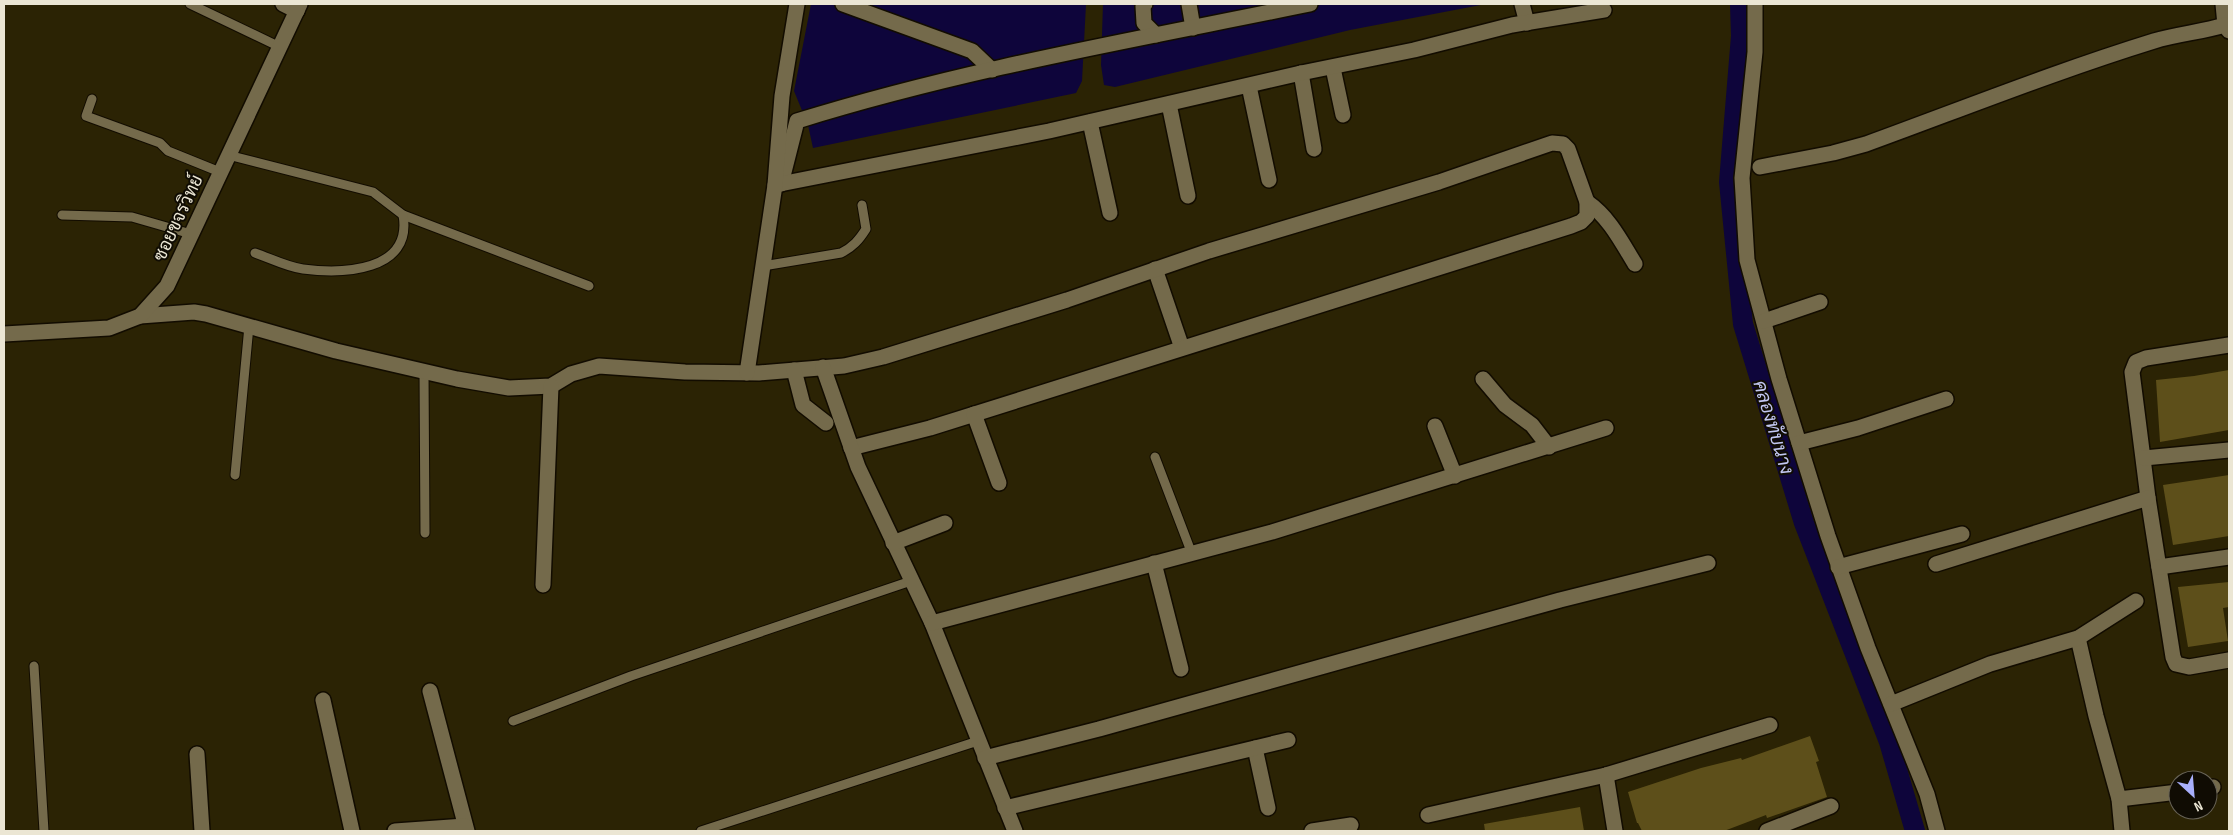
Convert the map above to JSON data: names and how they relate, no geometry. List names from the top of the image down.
{
  "streets": {
    "street": ["ซอยขจรวิทย์"]
  },
  "water": ["คลองทับนาง"],
  "north": "bottom right"
}
